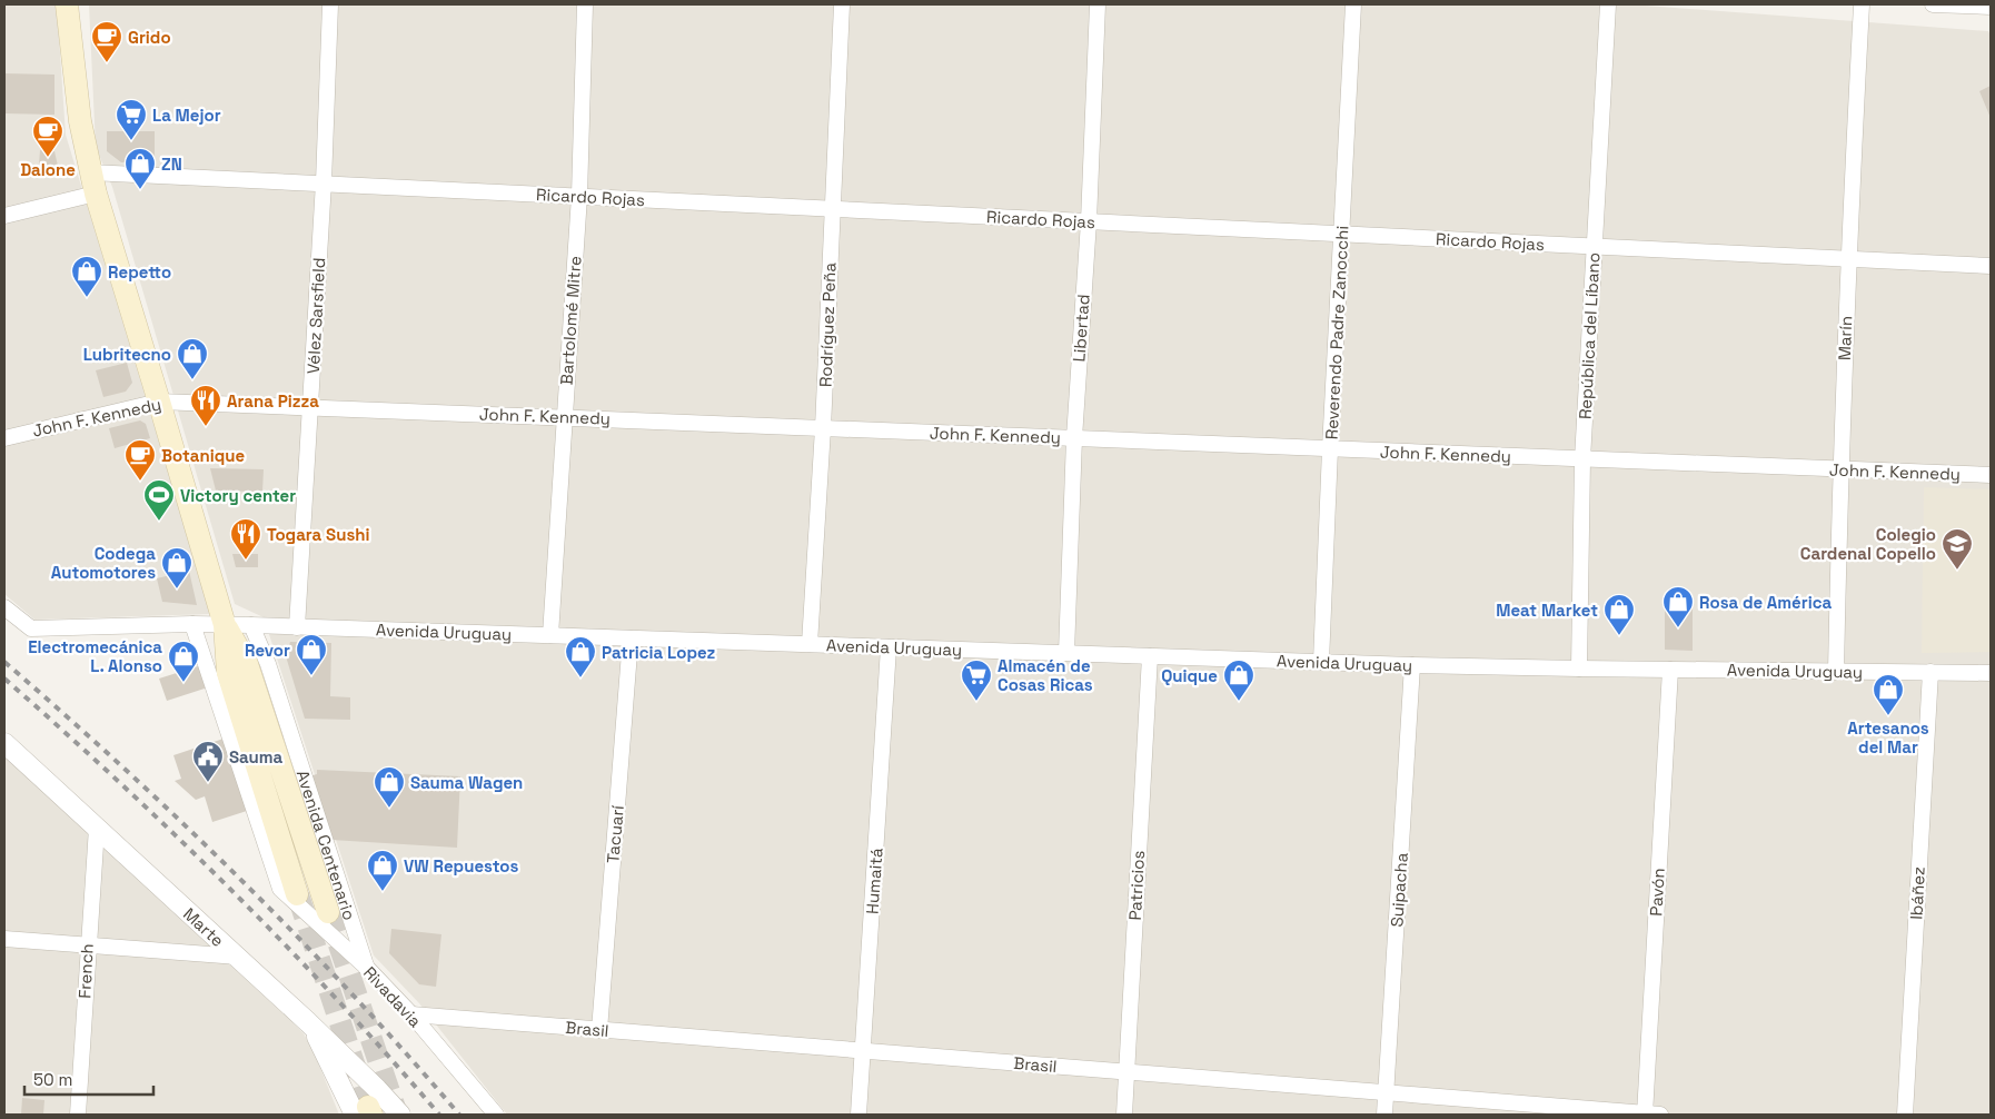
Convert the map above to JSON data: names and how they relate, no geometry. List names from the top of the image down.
{
  "streets": {
    "street": [
      "Ricardo Rojas",
      "Vélez Sarsfield",
      "Bartolomé Mitre",
      "Rodríguez Peña",
      "Libertad",
      "Reverendo Padre Zanocchi",
      "República del Líbano",
      "Marín",
      "John F. Kennedy",
      "Avenida Uruguay",
      "Tacuarí",
      "Avenida Centenario",
      "Humaitá",
      "Patricios",
      "Suipacha",
      "Pavón",
      "Ibáñez",
      "Marte",
      "French",
      "Rivadavia",
      "Brasil"
    ]
  },
  "crossings": [
    ["Ricardo Rojas", "Vélez Sarsfield"],
    ["Ricardo Rojas", "Bartolomé Mitre"],
    ["Ricardo Rojas", "Rodríguez Peña"],
    ["Ricardo Rojas", "Libertad"],
    ["Ricardo Rojas", "Reverendo Padre Zanocchi"],
    ["Ricardo Rojas", "República del Líbano"],
    ["Ricardo Rojas", "Marín"],
    ["Vélez Sarsfield", "John F. Kennedy"],
    ["Vélez Sarsfield", "Avenida Uruguay"],
    ["Bartolomé Mitre", "John F. Kennedy"],
    ["Bartolomé Mitre", "Avenida Uruguay"],
    ["Rodríguez Peña", "John F. Kennedy"],
    ["Rodríguez Peña", "Avenida Uruguay"],
    ["Libertad", "John F. Kennedy"],
    ["Libertad", "Avenida Uruguay"],
    ["Reverendo Padre Zanocchi", "John F. Kennedy"],
    ["Reverendo Padre Zanocchi", "Avenida Uruguay"],
    ["República del Líbano", "John F. Kennedy"],
    ["República del Líbano", "Avenida Uruguay"],
    ["Marín", "John F. Kennedy"],
    ["Marín", "Avenida Uruguay"],
    ["Avenida Uruguay", "Tacuarí"],
    ["Avenida Uruguay", "Avenida Centenario"],
    ["Avenida Uruguay", "Humaitá"],
    ["Avenida Uruguay", "Patricios"],
    ["Avenida Uruguay", "Suipacha"],
    ["Avenida Uruguay", "Pavón"],
    ["Avenida Uruguay", "Ibáñez"],
    ["Tacuarí", "Brasil"],
    ["Avenida Centenario", "Rivadavia"],
    ["Humaitá", "Brasil"],
    ["Patricios", "Brasil"],
    ["Suipacha", "Brasil"],
    ["Pavón", "Brasil"],
    ["Marte", "French"],
    ["Rivadavia", "Brasil"]
  ],
  "places": {
    "cafe": ["Grido", "Dalone", "Botanique"],
    "supermarket": ["La Mejor", "Almacén de Cosas Ricas"],
    "shop": [
      "ZN",
      "Repetto",
      "Lubritecno",
      "Codega Automotores",
      "Rosa de América",
      "Meat Market",
      "Revor",
      "Patricia Lopez",
      "Electromecánica L. Alonso",
      "Quique",
      "Artesanos del Mar",
      "Sauma Wagen",
      "VW Repuestos"
    ],
    "restaurant": ["Arana Pizza", "Togara Sushi"],
    "sports": ["Victory center"],
    "school or university": ["Colegio Cardenal Copello"],
    "public building": ["Sauma"]
  },
  "scale_bar": "50 m"
}
